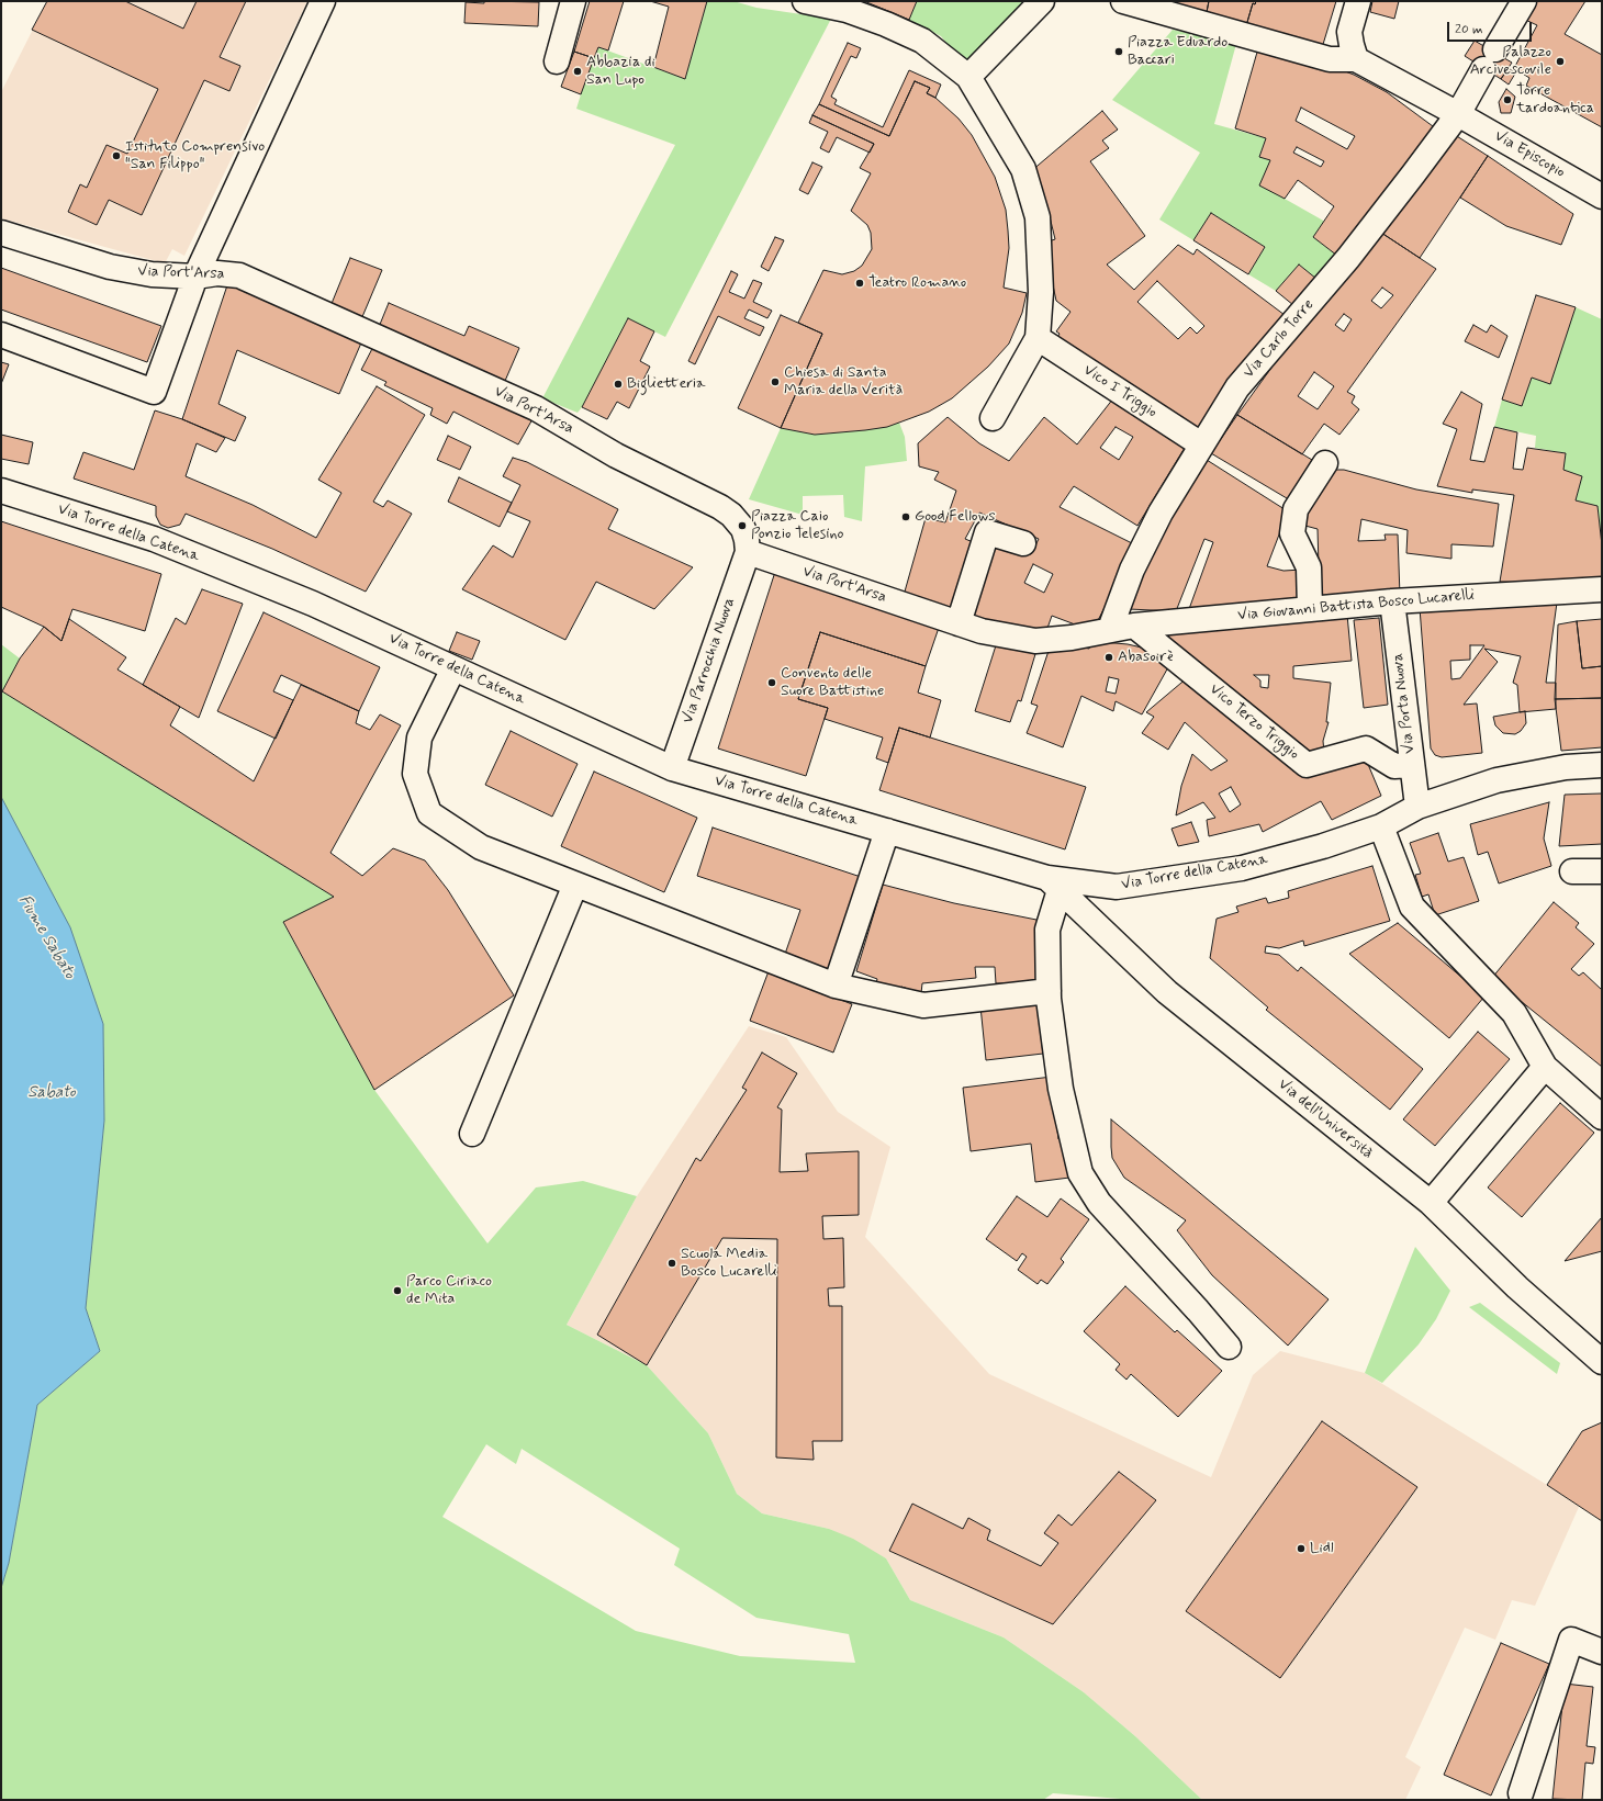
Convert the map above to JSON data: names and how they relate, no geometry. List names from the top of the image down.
{
  "streets": {
    "street": [
      "Via Episcopio",
      "Via Port'Arsa",
      "Via Carlo Torre",
      "Vico I Triggio",
      "Via Torre della Catena",
      "Via Giovanni Battista Bosco Lucarelli",
      "Via Parrocchia Nuova",
      "Via Porta Nuova",
      "Vico Terzo Triggio",
      "Via dell'Università"
    ]
  },
  "crossings": [
    ["Via Episcopio", "Via Carlo Torre"],
    ["Via Port'Arsa", "Via Carlo Torre"],
    ["Via Port'Arsa", "Via Giovanni Battista Bosco Lucarelli"],
    ["Via Port'Arsa", "Via Parrocchia Nuova"],
    ["Via Carlo Torre", "Vico I Triggio"],
    ["Via Carlo Torre", "Via Giovanni Battista Bosco Lucarelli"],
    ["Via Torre della Catena", "Via Parrocchia Nuova"],
    ["Via Torre della Catena", "Via Porta Nuova"],
    ["Via Torre della Catena", "Via dell'Università"],
    ["Via Giovanni Battista Bosco Lucarelli", "Via Porta Nuova"],
    ["Via Giovanni Battista Bosco Lucarelli", "Vico Terzo Triggio"],
    ["Via Porta Nuova", "Vico Terzo Triggio"]
  ],
  "water": ["Fiume Sabato", "Sabato"],
  "places": [
    "Piazza Eduardo Baccari",
    "Palazzo Arcivescovile",
    "Abbazia di San Lupo",
    "Torre tardoantica",
    "Istituto Comprensivo \"San Filippo\"",
    "Teatro Romano",
    "Chiesa di Santa Maria della Verità",
    "Biglietteria",
    "Good Fellows",
    "Piazza Caio Ponzio Telesino",
    "Abasoirè",
    "Convento delle Suore Battistine",
    "Scuola Media Bosco Lucarelli",
    "Parco Ciriaco de Mita",
    "Lidl"
  ],
  "scale_bar": "20 m"
}
